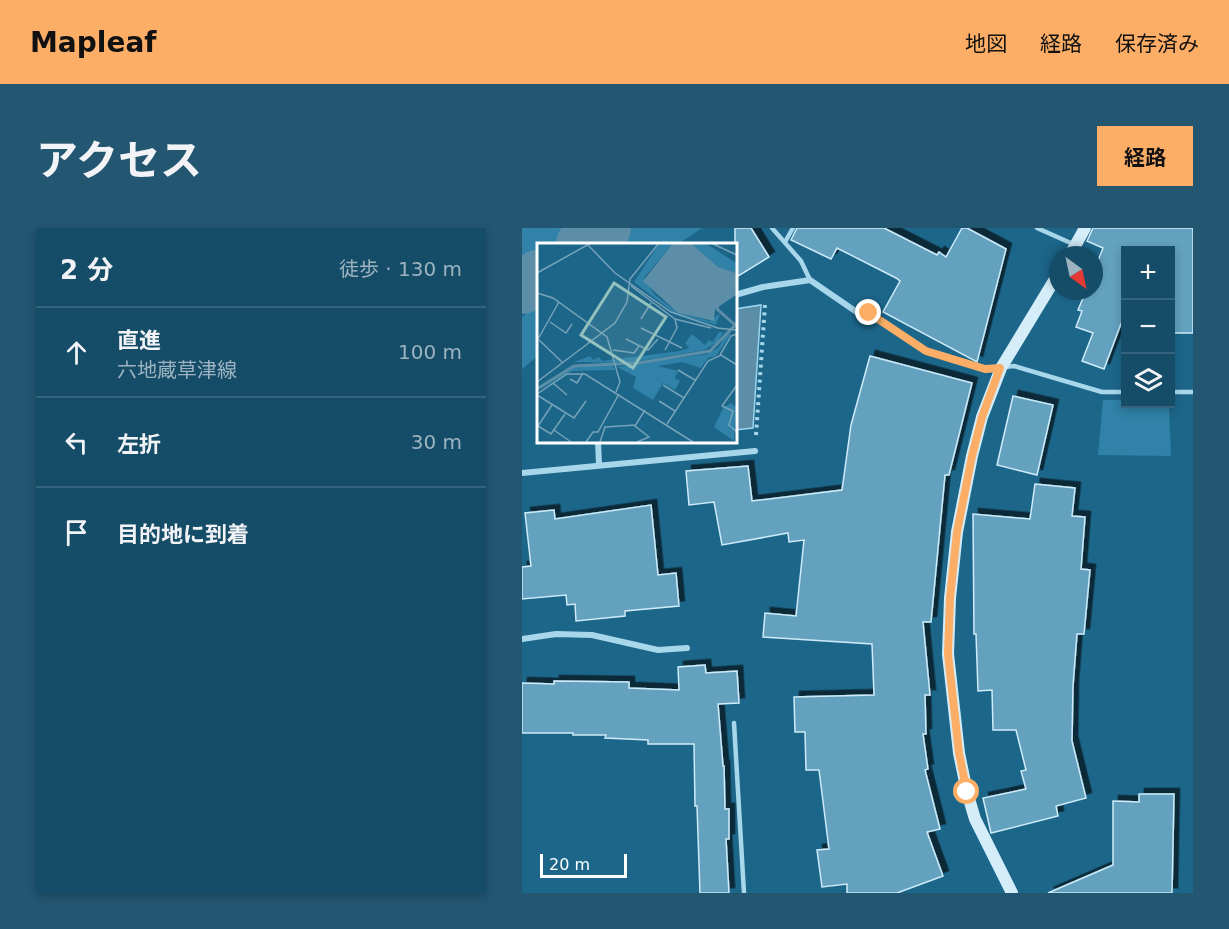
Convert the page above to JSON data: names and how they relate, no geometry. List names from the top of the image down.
{
  "scale_bar": "20 m",
  "north": "bottom right",
  "page": {
    "header": "Mapleaf",
    "nav": ["地図", "経路", "保存済み"],
    "title": "アクセス",
    "buttons": "経路",
    "heading": ["2 分", "徒歩 · 130 m"],
    "map_buttons": ["+", "−"],
    "list": [
      ["直進", "六地蔵草津線", "100 m"],
      ["左折", "30 m"],
      "目的地に到着"
    ],
    "scale": "20 m"
  }
}
